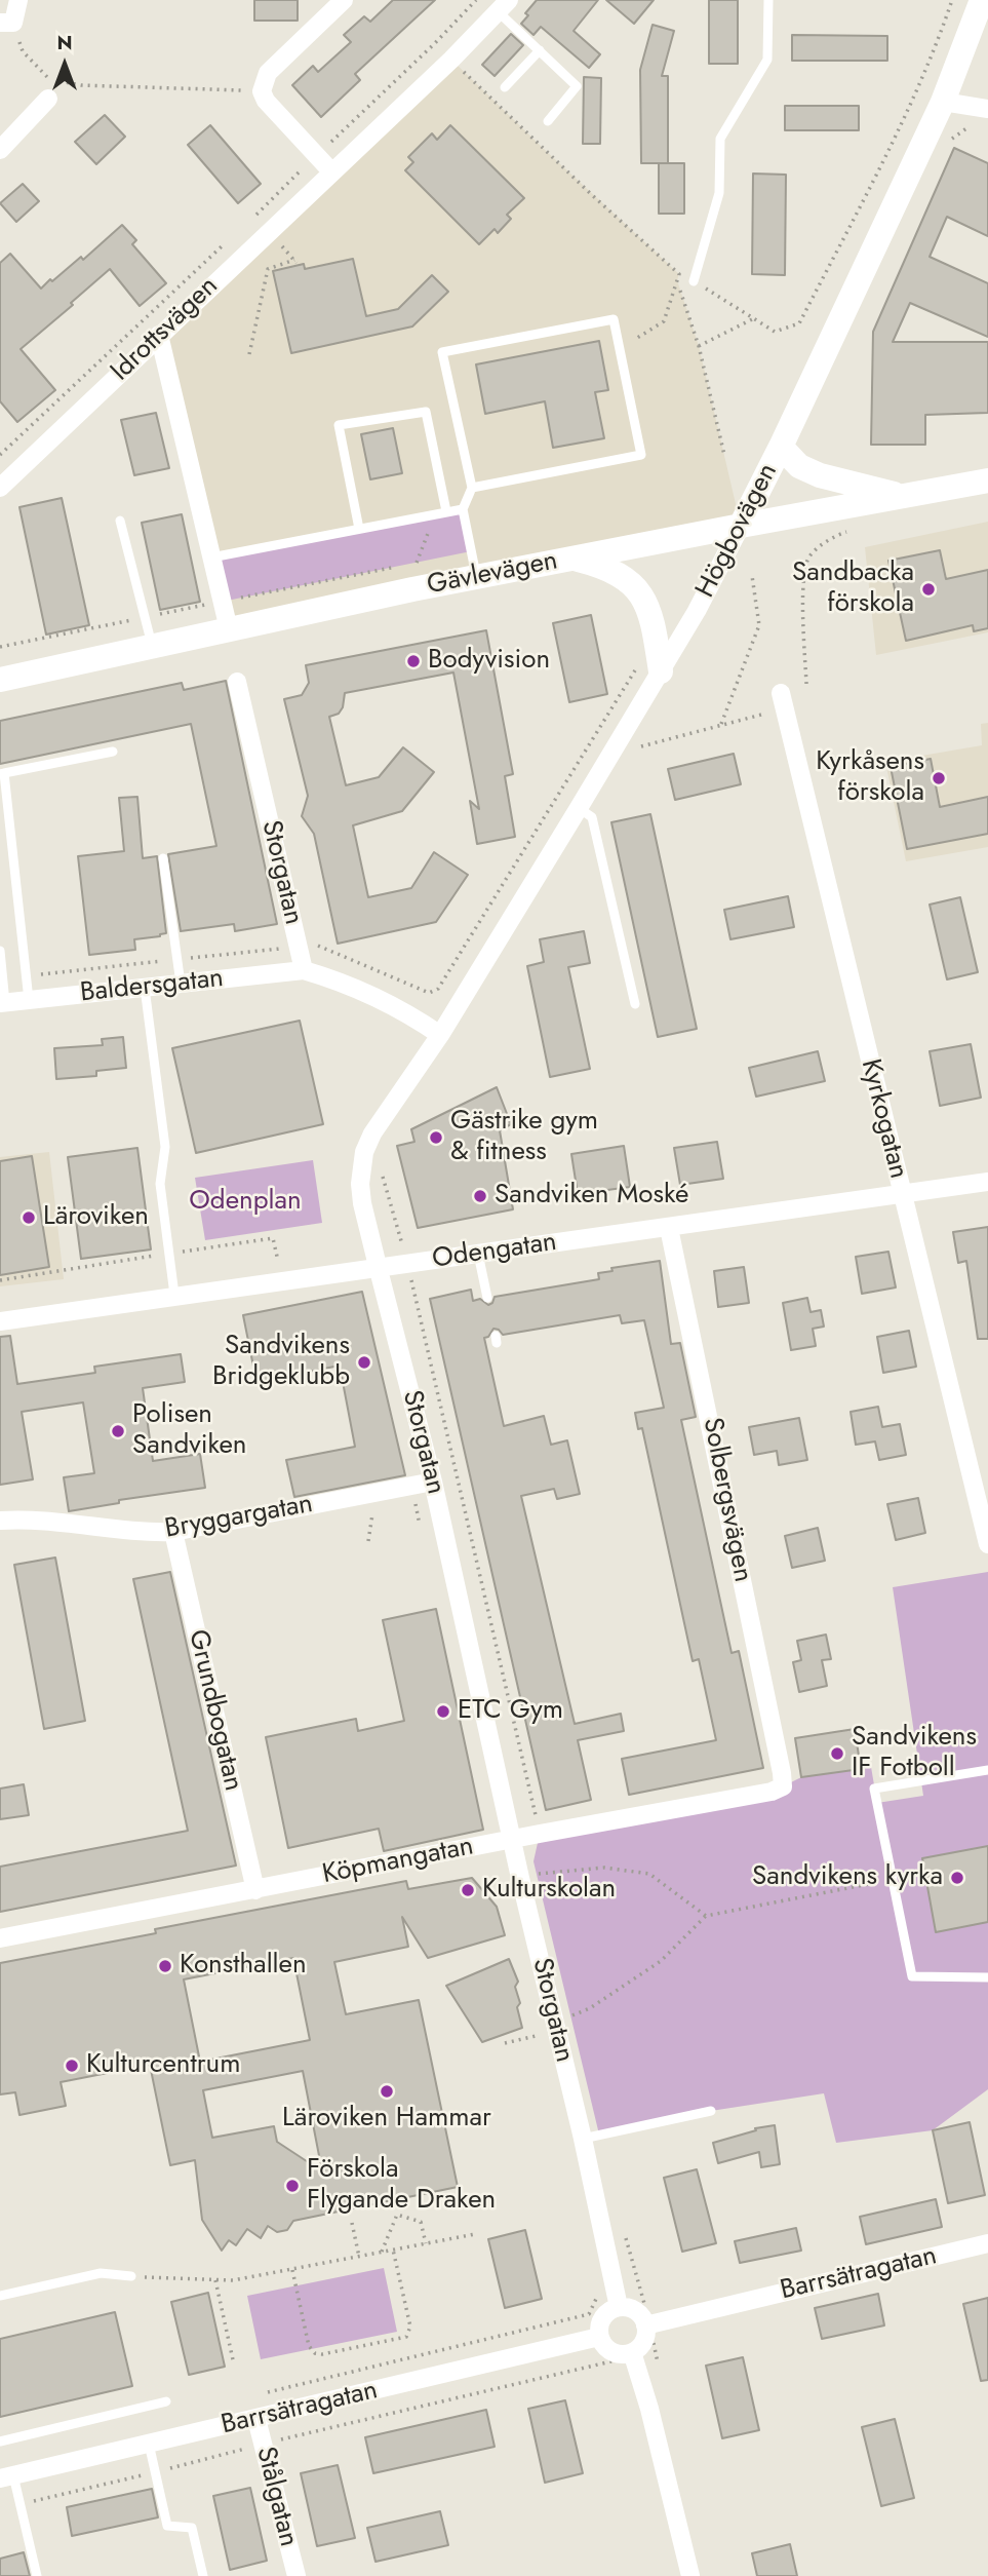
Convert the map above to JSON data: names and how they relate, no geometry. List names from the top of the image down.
{
  "streets": {
    "main road": ["Högbovägen", "Gävlevägen"],
    "street": [
      "Idrottsvägen",
      "Storgatan",
      "Baldersgatan",
      "Kyrkogatan",
      "Odengatan",
      "Solbergsvägen",
      "Bryggargatan",
      "Grundbogatan",
      "Köpmangatan",
      "Barrsätragatan",
      "Stålgatan"
    ]
  },
  "crossings": [
    ["Högbovägen", "Gävlevägen"],
    ["Högbovägen", "Storgatan"],
    ["Storgatan", "Baldersgatan"],
    ["Storgatan", "Odengatan"],
    ["Storgatan", "Bryggargatan"],
    ["Storgatan", "Köpmangatan"],
    ["Storgatan", "Barrsätragatan"],
    ["Kyrkogatan", "Odengatan"],
    ["Odengatan", "Solbergsvägen"],
    ["Solbergsvägen", "Köpmangatan"],
    ["Bryggargatan", "Grundbogatan"],
    ["Grundbogatan", "Köpmangatan"],
    ["Barrsätragatan", "Stålgatan"]
  ],
  "parks": ["Odenplan"],
  "places": [
    "Sandbacka förskola",
    "Bodyvision",
    "Kyrkåsens förskola",
    "Gästrike gym & fitness",
    "Sandviken Moské",
    "Läroviken",
    "Sandvikens Bridgeklubb",
    "Polisen Sandviken",
    "ETC Gym",
    "Sandvikens IF Fotboll",
    "Sandvikens kyrka",
    "Kulturskolan",
    "Konsthallen",
    "Kulturcentrum",
    "Läroviken Hammar",
    "Förskola Flygande Draken"
  ],
  "north": "top"
}
